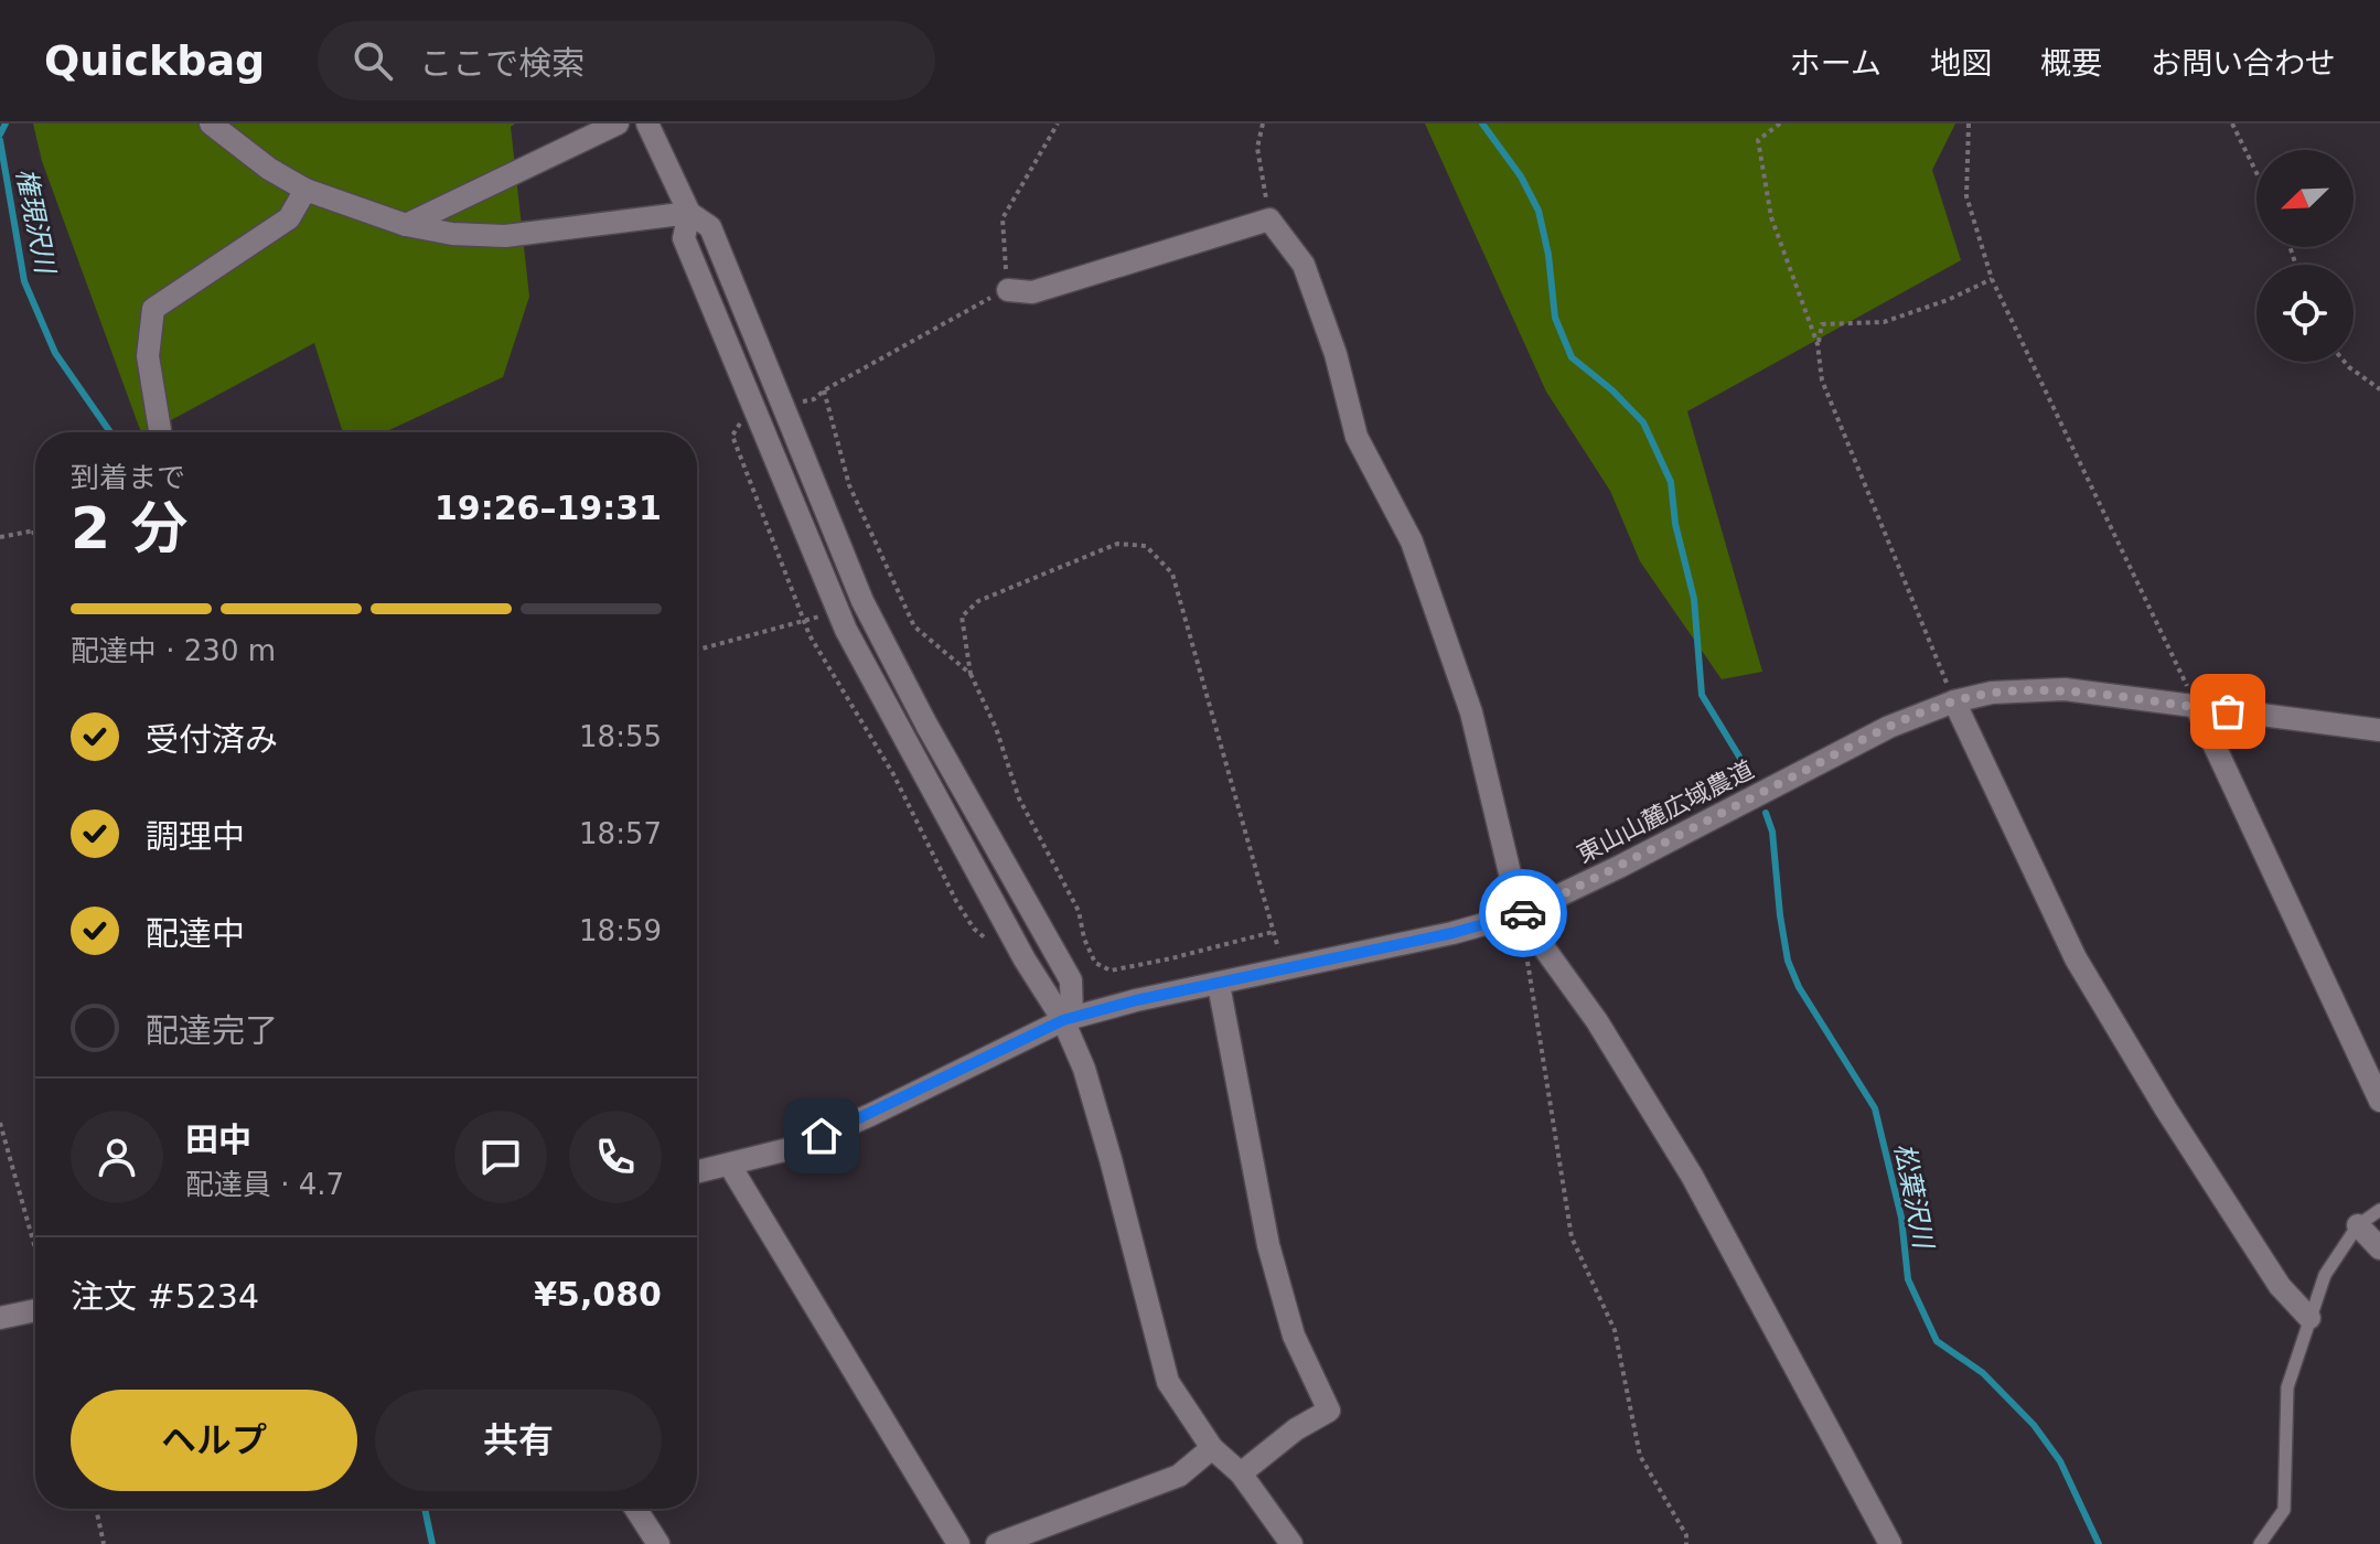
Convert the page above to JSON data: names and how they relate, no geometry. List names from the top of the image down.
{
  "streets": {
    "street": ["東山山麓広域農道"]
  },
  "water": ["権現沢川", "松葉沢川"],
  "north": "bottom left",
  "page": {
    "header": "Quickbag",
    "search": "ここで検索",
    "nav": [
      "ホーム",
      "地図",
      "概要",
      "お問い合わせ"
    ],
    "heading": ["2 分", "到着まで", "19:26–19:31"],
    "panel": [
      "田中",
      "配達員 · 4.7",
      "注文 #5234",
      "¥5,080"
    ],
    "bar": "配達中 · 230 m",
    "list": [
      ["受付済み", "18:55"],
      ["調理中", "18:57"],
      ["配達中", "18:59"],
      "配達完了"
    ],
    "buttons": ["ヘルプ", "共有"]
  }
}
